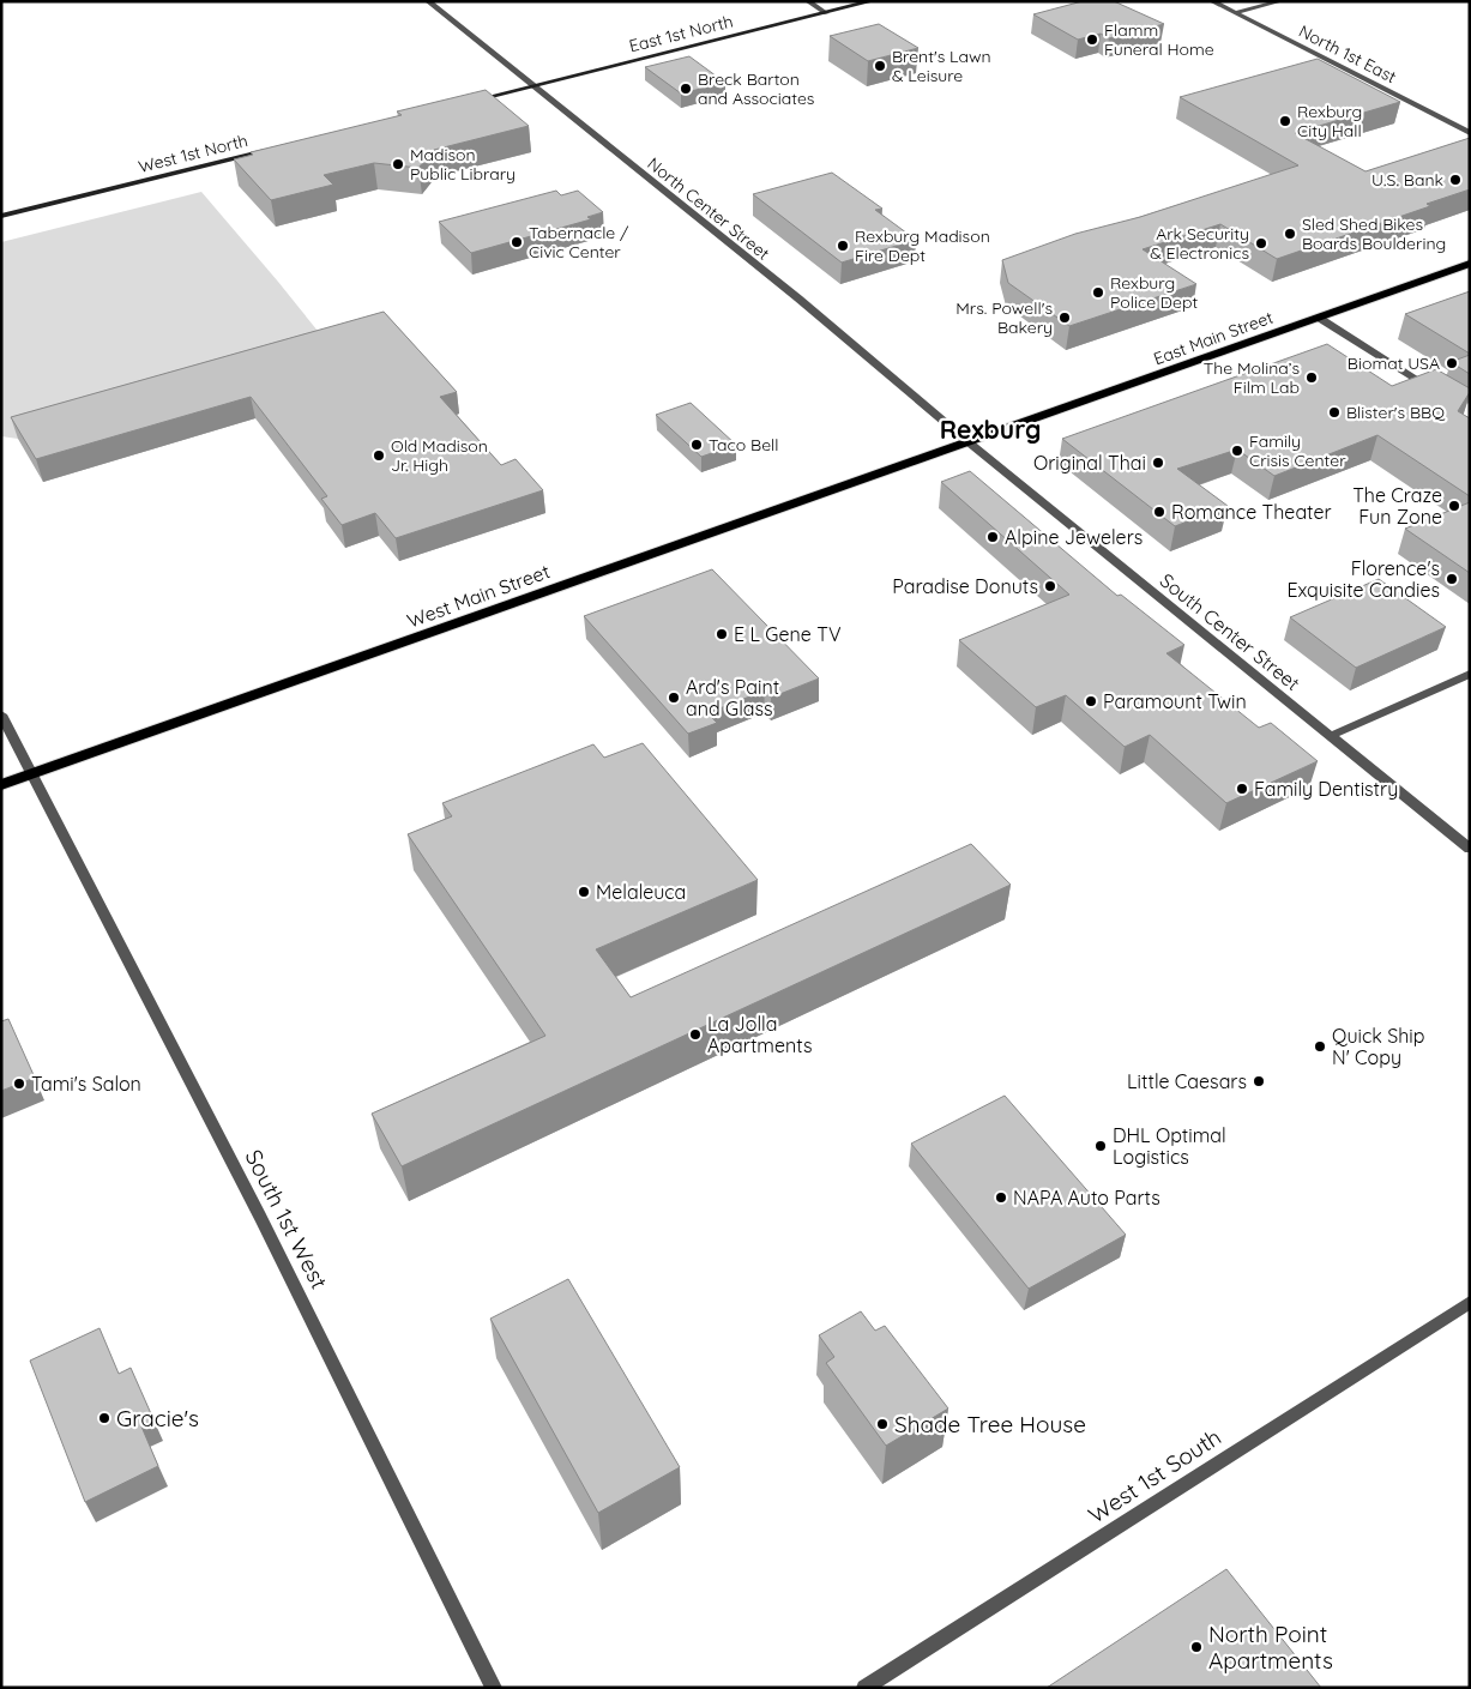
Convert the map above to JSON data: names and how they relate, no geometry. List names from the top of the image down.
{
  "streets": {
    "main road": [
      "East 1st North",
      "West 1st North",
      "East Main Street",
      "West Main Street"
    ],
    "street": [
      "North 1st East",
      "North Center Street",
      "South Center Street",
      "South 1st West",
      "West 1st South"
    ]
  },
  "crossings": [
    ["East 1st North", "North Center Street"],
    ["North Center Street", "East Main Street"],
    ["North Center Street", "West Main Street"],
    ["North Center Street", "South Center Street"],
    ["East Main Street", "West Main Street"],
    ["East Main Street", "South Center Street"],
    ["West Main Street", "South Center Street"],
    ["West Main Street", "South 1st West"]
  ],
  "districts": ["Rexburg"],
  "places": [
    "Flamm Funeral Home",
    "Brent's Lawn & Leisure",
    "Breck Barton and Associates",
    "Rexburg City Hall",
    "Madison Public Library",
    "U.S. Bank",
    "Sled Shed Bikes Boards Bouldering",
    "Tabernacle / Civic Center",
    "Ark Security & Electronics",
    "Rexburg Madison Fire Dept",
    "Rexburg Police Dept",
    "Mrs. Powell's Bakery",
    "Biomat USA",
    "The Molina’s Film Lab",
    "Blister's BBQ",
    "Taco Bell",
    "Family Crisis Center",
    "Old Madison Jr. High",
    "Original Thai",
    "The Craze Fun Zone",
    "Romance Theater",
    "Alpine Jewelers",
    "Florence's Exquisite Candies",
    "Paradise Donuts",
    "E L Gene TV",
    "Ard's Paint and Glass",
    "Paramount Twin",
    "Family Dentistry",
    "Melaleuca",
    "La Jolla Apartments",
    "Quick Ship N' Copy",
    "Little Caesars",
    "Tami's Salon",
    "DHL Optimal Logistics",
    "NAPA Auto Parts",
    "Gracie's",
    "Shade Tree House",
    "North Point Apartments"
  ]
}
